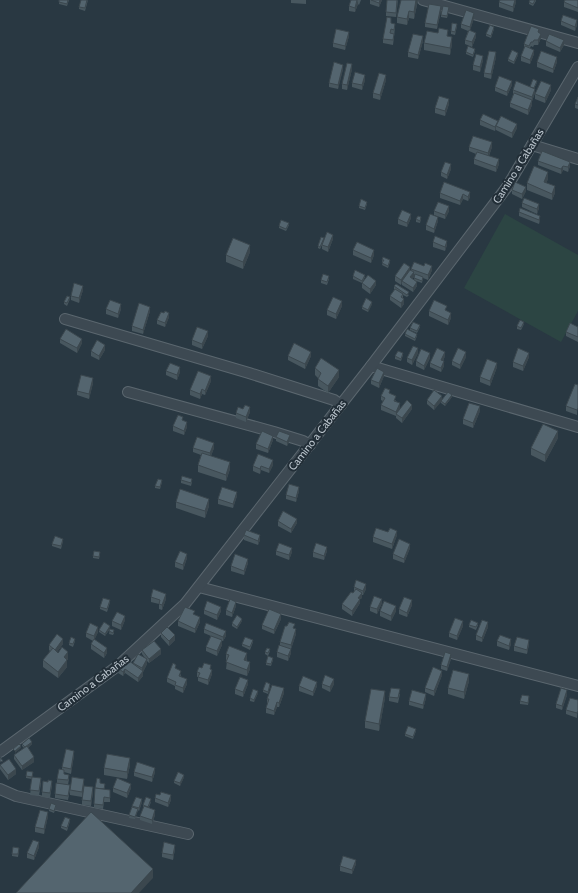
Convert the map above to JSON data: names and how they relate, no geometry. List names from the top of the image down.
{
  "streets": {
    "street": ["Camino a Cabañas"]
  }
}
